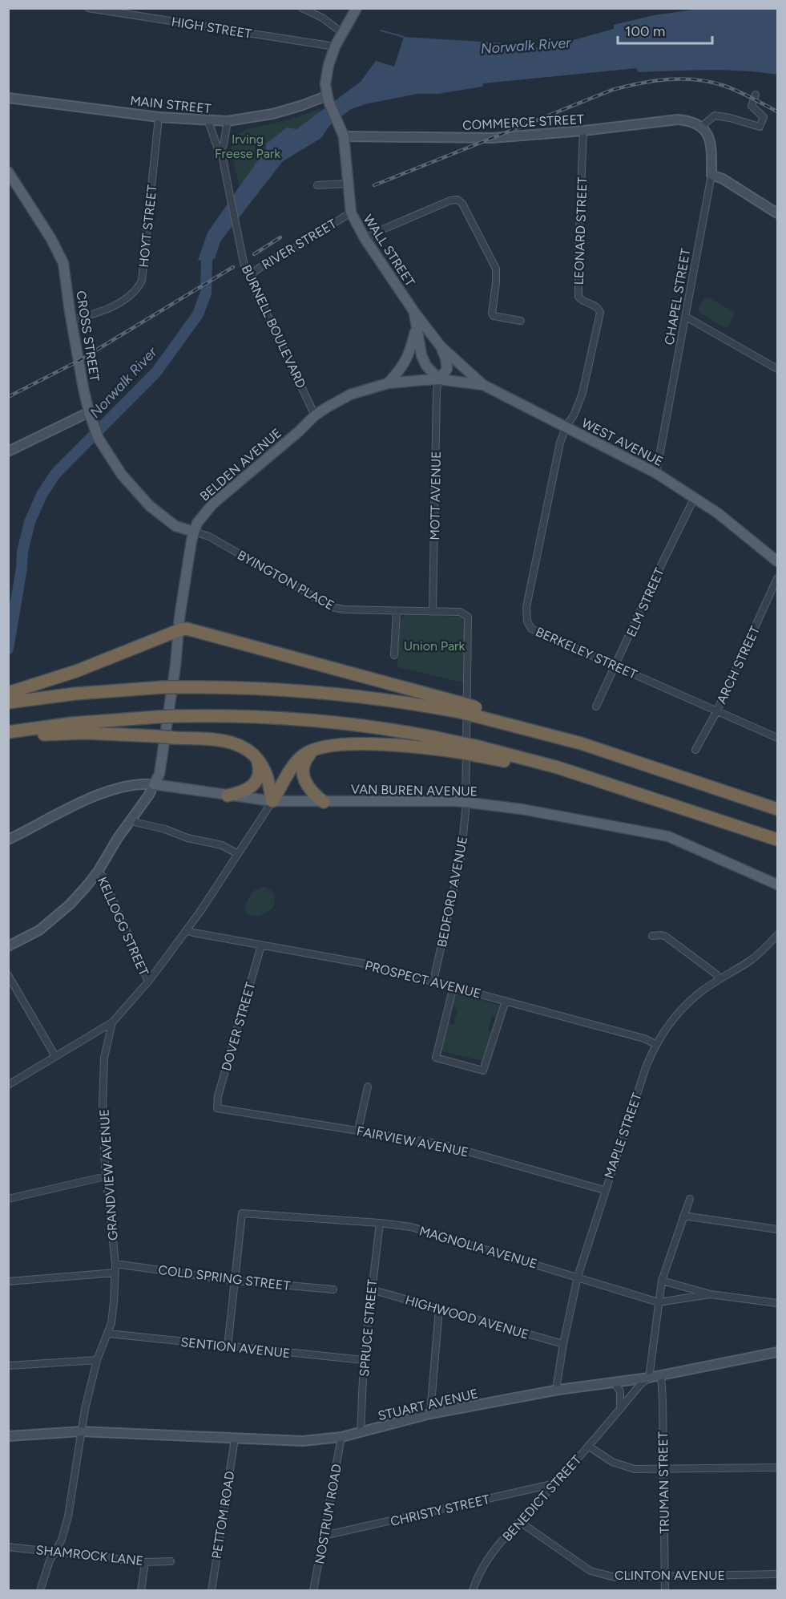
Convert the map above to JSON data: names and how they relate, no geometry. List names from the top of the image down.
{
  "streets": {
    "main road": [
      "MAIN STREET",
      "COMMERCE STREET",
      "WALL STREET",
      "CHAPEL STREET",
      "CROSS STREET",
      "WEST AVENUE",
      "BELDEN AVENUE",
      "VAN BUREN AVENUE",
      "STUART AVENUE"
    ],
    "street": [
      "HIGH STREET",
      "HOYT STREET",
      "LEONARD STREET",
      "RIVER STREET",
      "BURNELL BOULEVARD",
      "MOTT AVENUE",
      "BYINGTON PLACE",
      "ELM STREET",
      "BERKELEY STREET",
      "ARCH STREET",
      "BEDFORD AVENUE",
      "KELLOGG STREET",
      "PROSPECT AVENUE",
      "DOVER STREET",
      "MAPLE STREET",
      "FAIRVIEW AVENUE",
      "GRANDVIEW AVENUE",
      "MAGNOLIA AVENUE",
      "COLD SPRING STREET",
      "HIGHWOOD AVENUE",
      "SPRUCE STREET",
      "SENTION AVENUE",
      "TRUMAN STREET",
      "BENEDICT STREET",
      "CHRISTY STREET",
      "NOSTRUM ROAD",
      "PETTOM ROAD",
      "SHAMROCK LANE",
      "CLINTON AVENUE"
    ]
  },
  "crossings": [
    ["HIGH STREET", "WALL STREET"],
    ["MAIN STREET", "HOYT STREET"],
    ["MAIN STREET", "WALL STREET"],
    ["MAIN STREET", "BURNELL BOULEVARD"],
    ["COMMERCE STREET", "LEONARD STREET"],
    ["COMMERCE STREET", "WALL STREET"],
    ["COMMERCE STREET", "CHAPEL STREET"],
    ["HOYT STREET", "CROSS STREET"],
    ["LEONARD STREET", "WEST AVENUE"],
    ["LEONARD STREET", "BERKELEY STREET"],
    ["RIVER STREET", "WALL STREET"],
    ["RIVER STREET", "BURNELL BOULEVARD"],
    ["WALL STREET", "WEST AVENUE"],
    ["WALL STREET", "BELDEN AVENUE"],
    ["WALL STREET", "MOTT AVENUE"],
    ["CHAPEL STREET", "WEST AVENUE"],
    ["BURNELL BOULEVARD", "BELDEN AVENUE"],
    ["CROSS STREET", "BELDEN AVENUE"],
    ["CROSS STREET", "BYINGTON PLACE"],
    ["WEST AVENUE", "BELDEN AVENUE"],
    ["WEST AVENUE", "MOTT AVENUE"],
    ["WEST AVENUE", "ELM STREET"],
    ["WEST AVENUE", "BERKELEY STREET"],
    ["BELDEN AVENUE", "MOTT AVENUE"],
    ["BELDEN AVENUE", "BYINGTON PLACE"],
    ["BELDEN AVENUE", "VAN BUREN AVENUE"],
    ["MOTT AVENUE", "BYINGTON PLACE"],
    ["BYINGTON PLACE", "BEDFORD AVENUE"],
    ["ELM STREET", "BERKELEY STREET"],
    ["BERKELEY STREET", "ARCH STREET"],
    ["VAN BUREN AVENUE", "BEDFORD AVENUE"],
    ["VAN BUREN AVENUE", "GRANDVIEW AVENUE"],
    ["BEDFORD AVENUE", "PROSPECT AVENUE"],
    ["KELLOGG STREET", "GRANDVIEW AVENUE"],
    ["PROSPECT AVENUE", "DOVER STREET"],
    ["PROSPECT AVENUE", "MAPLE STREET"],
    ["PROSPECT AVENUE", "GRANDVIEW AVENUE"],
    ["DOVER STREET", "FAIRVIEW AVENUE"],
    ["MAPLE STREET", "FAIRVIEW AVENUE"],
    ["MAPLE STREET", "MAGNOLIA AVENUE"],
    ["MAPLE STREET", "HIGHWOOD AVENUE"],
    ["MAPLE STREET", "STUART AVENUE"],
    ["GRANDVIEW AVENUE", "COLD SPRING STREET"],
    ["GRANDVIEW AVENUE", "SENTION AVENUE"],
    ["GRANDVIEW AVENUE", "STUART AVENUE"],
    ["GRANDVIEW AVENUE", "SHAMROCK LANE"],
    ["MAGNOLIA AVENUE", "COLD SPRING STREET"],
    ["MAGNOLIA AVENUE", "SPRUCE STREET"],
    ["HIGHWOOD AVENUE", "SPRUCE STREET"],
    ["SPRUCE STREET", "SENTION AVENUE"],
    ["SPRUCE STREET", "STUART AVENUE"],
    ["STUART AVENUE", "TRUMAN STREET"],
    ["STUART AVENUE", "BENEDICT STREET"],
    ["STUART AVENUE", "NOSTRUM ROAD"],
    ["STUART AVENUE", "PETTOM ROAD"],
    ["TRUMAN STREET", "CLINTON AVENUE"],
    ["BENEDICT STREET", "CHRISTY STREET"],
    ["BENEDICT STREET", "CLINTON AVENUE"],
    ["CHRISTY STREET", "NOSTRUM ROAD"]
  ],
  "water": ["Norwalk River"],
  "parks": ["Irving Freese Park", "Union Park"],
  "scale_bar": "100 m"
}
